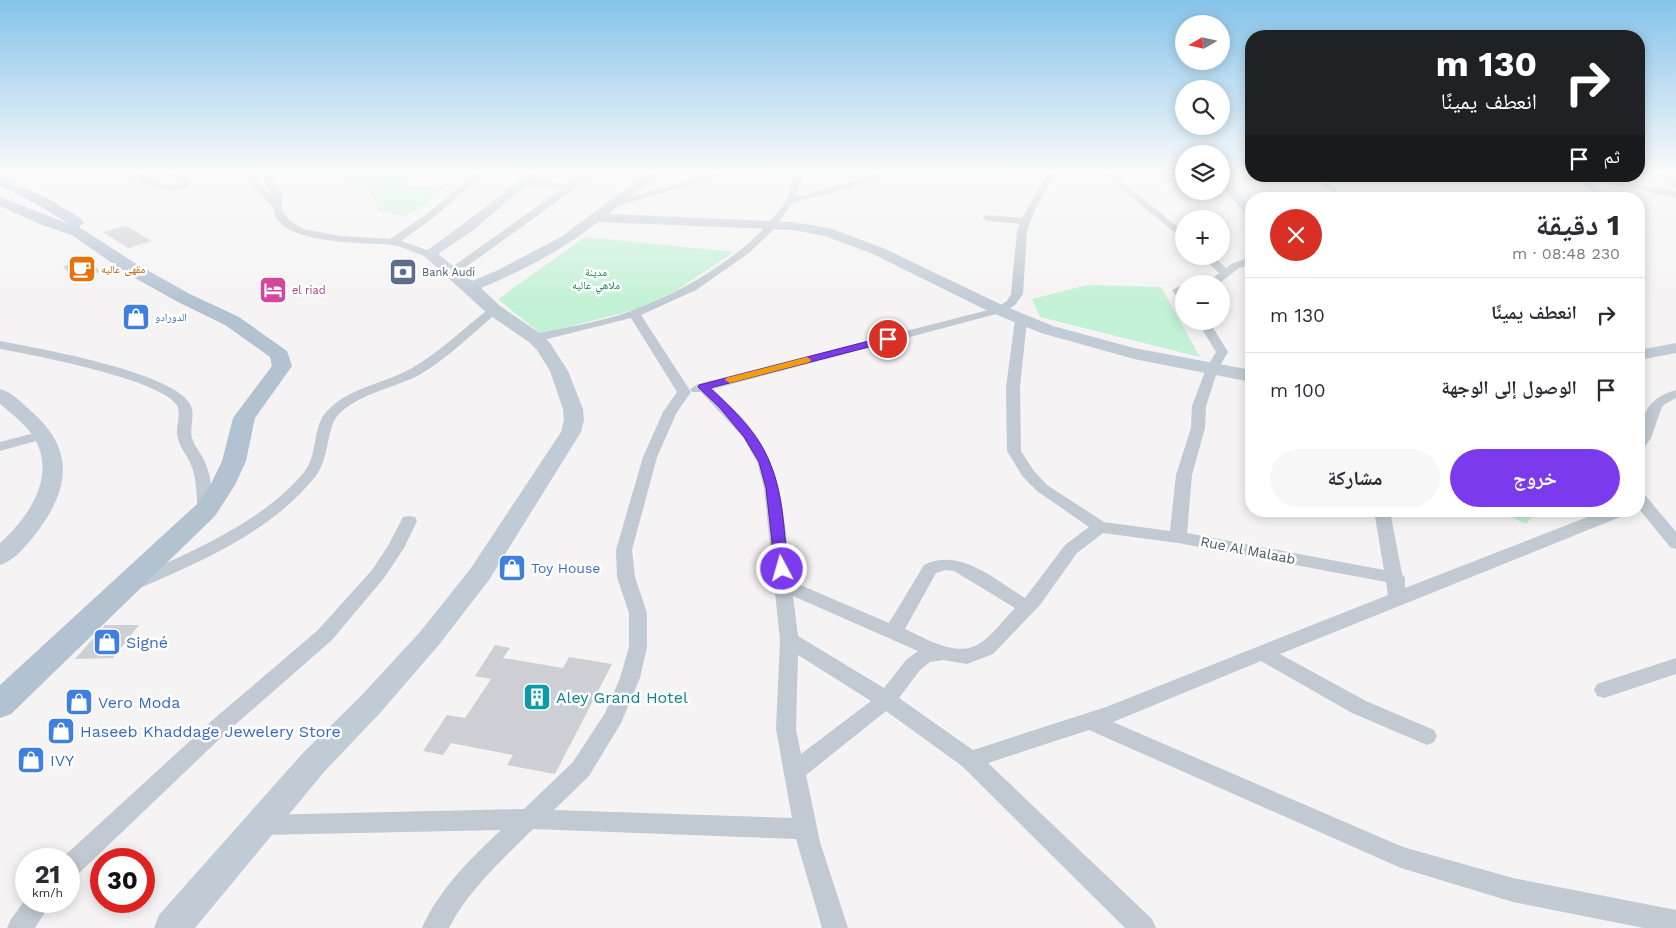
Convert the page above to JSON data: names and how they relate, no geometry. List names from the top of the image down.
{
  "streets": {
    "street": ["Rue Al Malaab"]
  },
  "parks": ["مدينة ملاهي عاليه"],
  "places": {
    "cafe": ["مقهى عاليه"],
    "bank": ["Bank Audi"],
    "hotel": ["el riad"],
    "shop": [
      "الدورادو",
      "Toy House",
      "Signé",
      "Vero Moda",
      "Haseeb Khaddage Jewelery Store",
      "IVY"
    ],
    "building": ["Aley Grand Hotel"]
  },
  "north": "left",
  "page": {
    "map_buttons": ["+", "−"],
    "turn": ["130 m", "انعطف يمينًا"],
    "then": "ثم",
    "heading": ["1 دقيقة", "230 m · 08:48"],
    "list": [
      {
        "name": "انعطف يمينًا",
        "value": "130 m"
      },
      {
        "name": "الوصول إلى الوجهة",
        "value": "100 m"
      }
    ],
    "buttons": ["خروج", "مشاركة"],
    "speed": "21 km/h",
    "limit": "30"
  }
}
